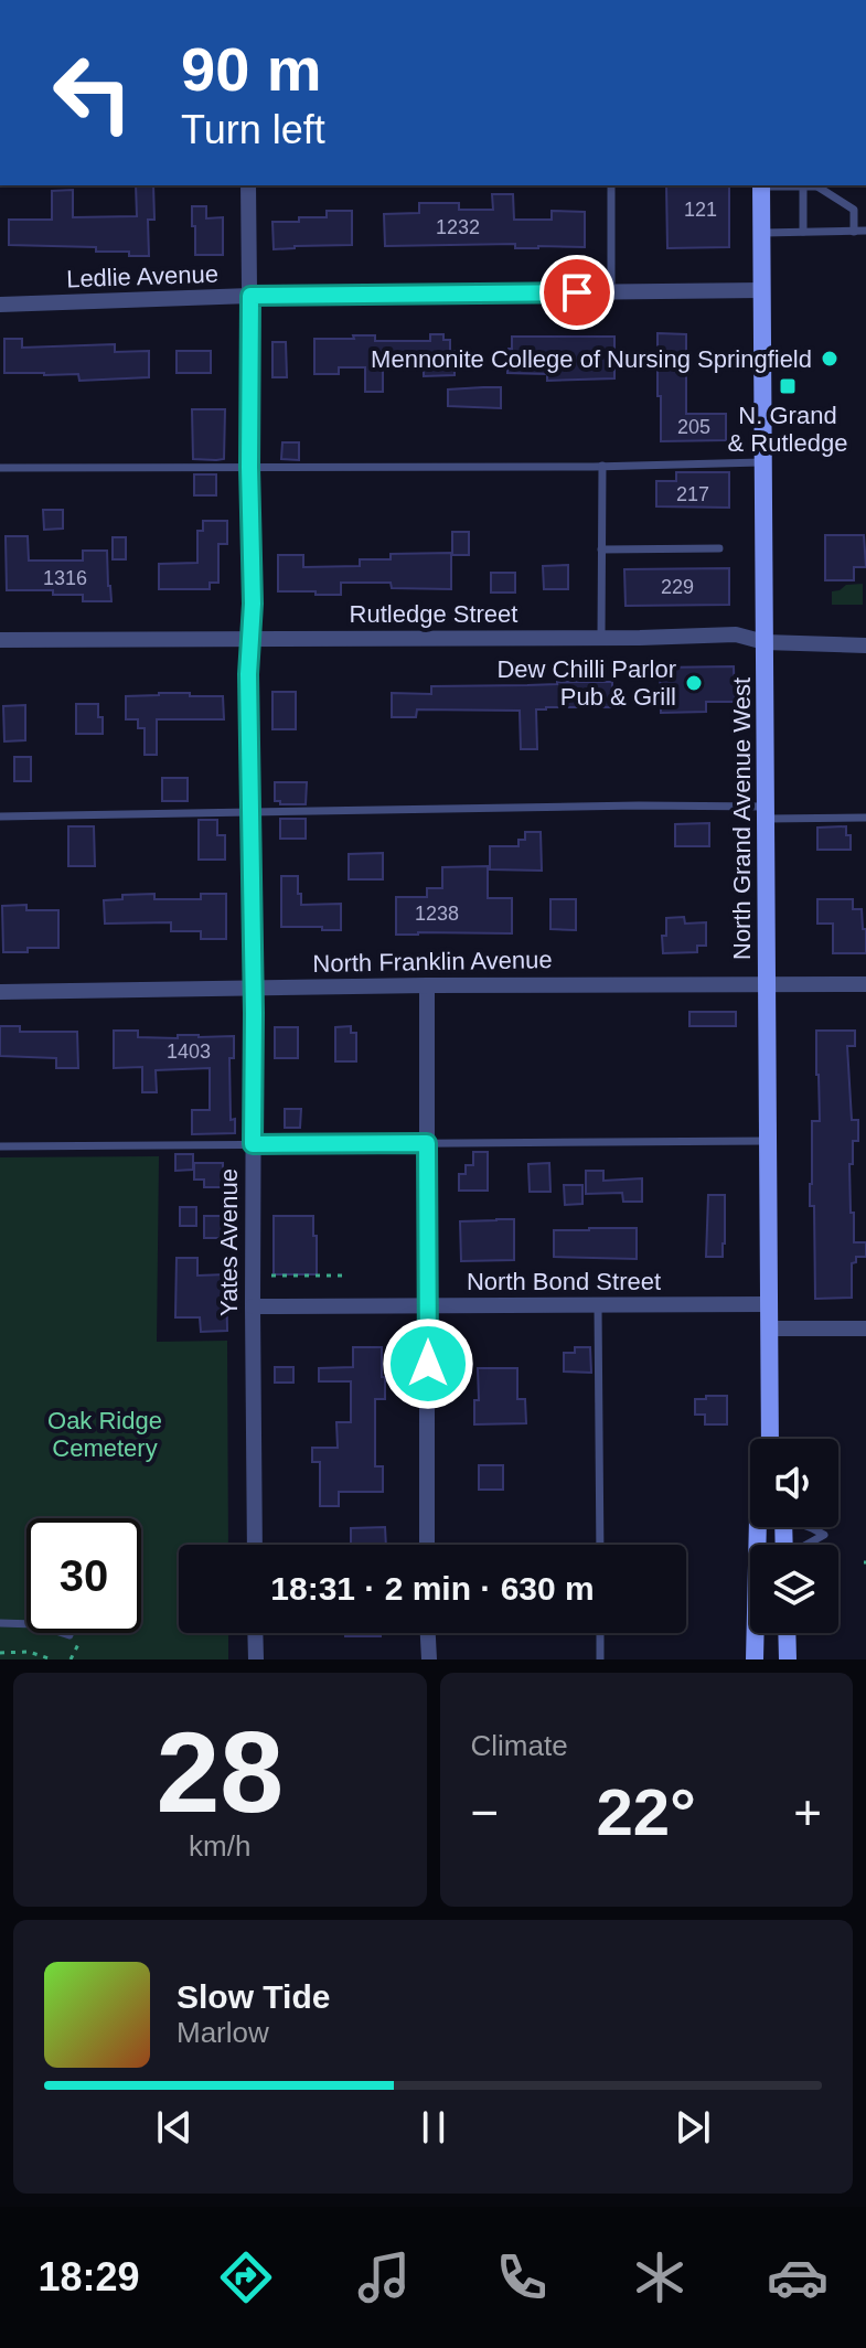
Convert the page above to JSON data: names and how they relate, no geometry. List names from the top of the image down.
{
  "streets": {
    "main road": ["North Grand Avenue West"],
    "street": [
      "Ledlie Avenue",
      "Rutledge Street",
      "North Franklin Avenue",
      "Yates Avenue",
      "North Bond Street"
    ]
  },
  "crossings": [
    ["Ledlie Avenue", "North Grand Avenue West"],
    ["Ledlie Avenue", "Yates Avenue"],
    ["Rutledge Street", "North Grand Avenue West"],
    ["Rutledge Street", "Yates Avenue"],
    ["North Grand Avenue West", "North Franklin Avenue"],
    ["North Grand Avenue West", "North Bond Street"],
    ["North Franklin Avenue", "Yates Avenue"],
    ["Yates Avenue", "North Bond Street"]
  ],
  "parks": ["Oak Ridge Cemetery"],
  "places": {
    "other": ["Mennonite College of Nursing Springfield", "Dew Chilli Parlor Pub & Grill"],
    "transit": ["N. Grand & Rutledge"]
  },
  "house_numbers": [
    "121",
    "1232",
    "205",
    "217",
    "1316",
    "229",
    "1238",
    "1403"
  ],
  "page": {
    "turn": ["90 m", "Turn left"],
    "limit": "30",
    "trip": "18:31 · 2 min · 630 m",
    "tile": [
      ["28", "km/h"],
      "Climate"
    ],
    "heat": ["−", "22°", "+"],
    "song": ["Slow Tide", "Marlow"],
    "tabs": "18:29"
  }
}
